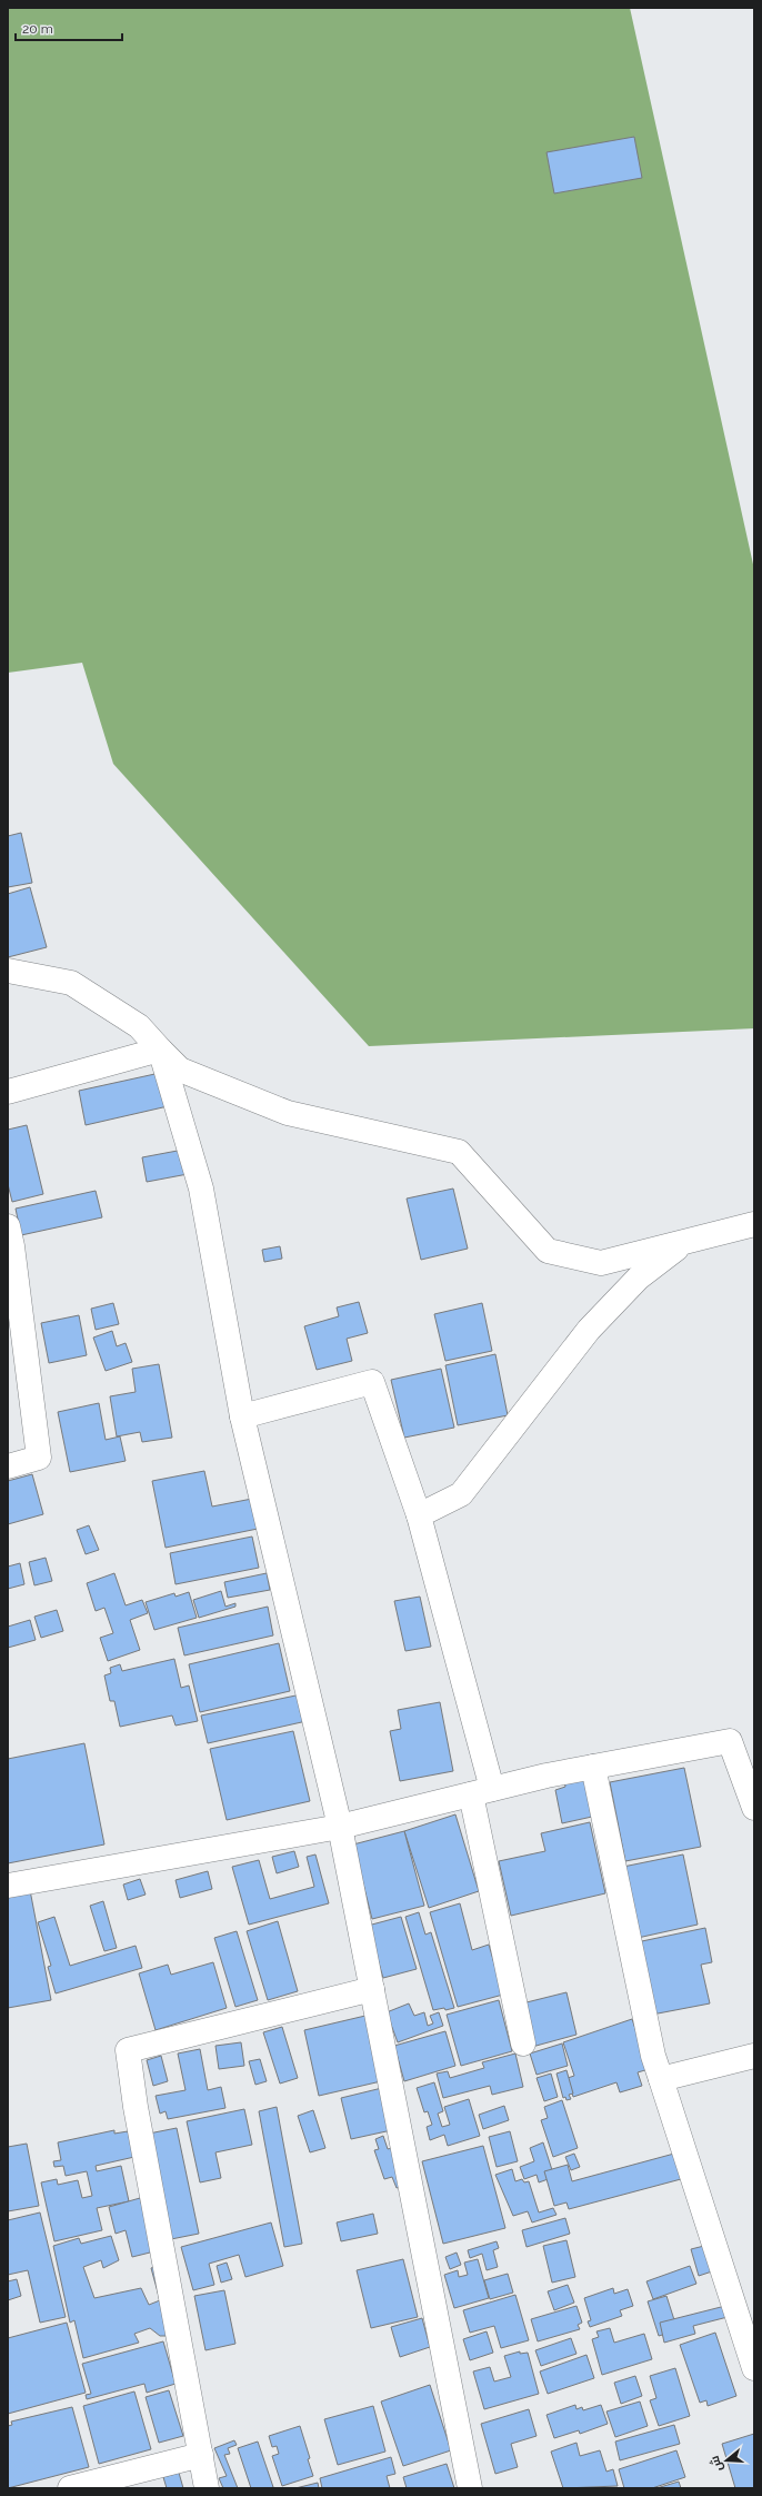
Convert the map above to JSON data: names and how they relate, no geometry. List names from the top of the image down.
{
  "scale_bar": "20 m",
  "north": "left"
}
